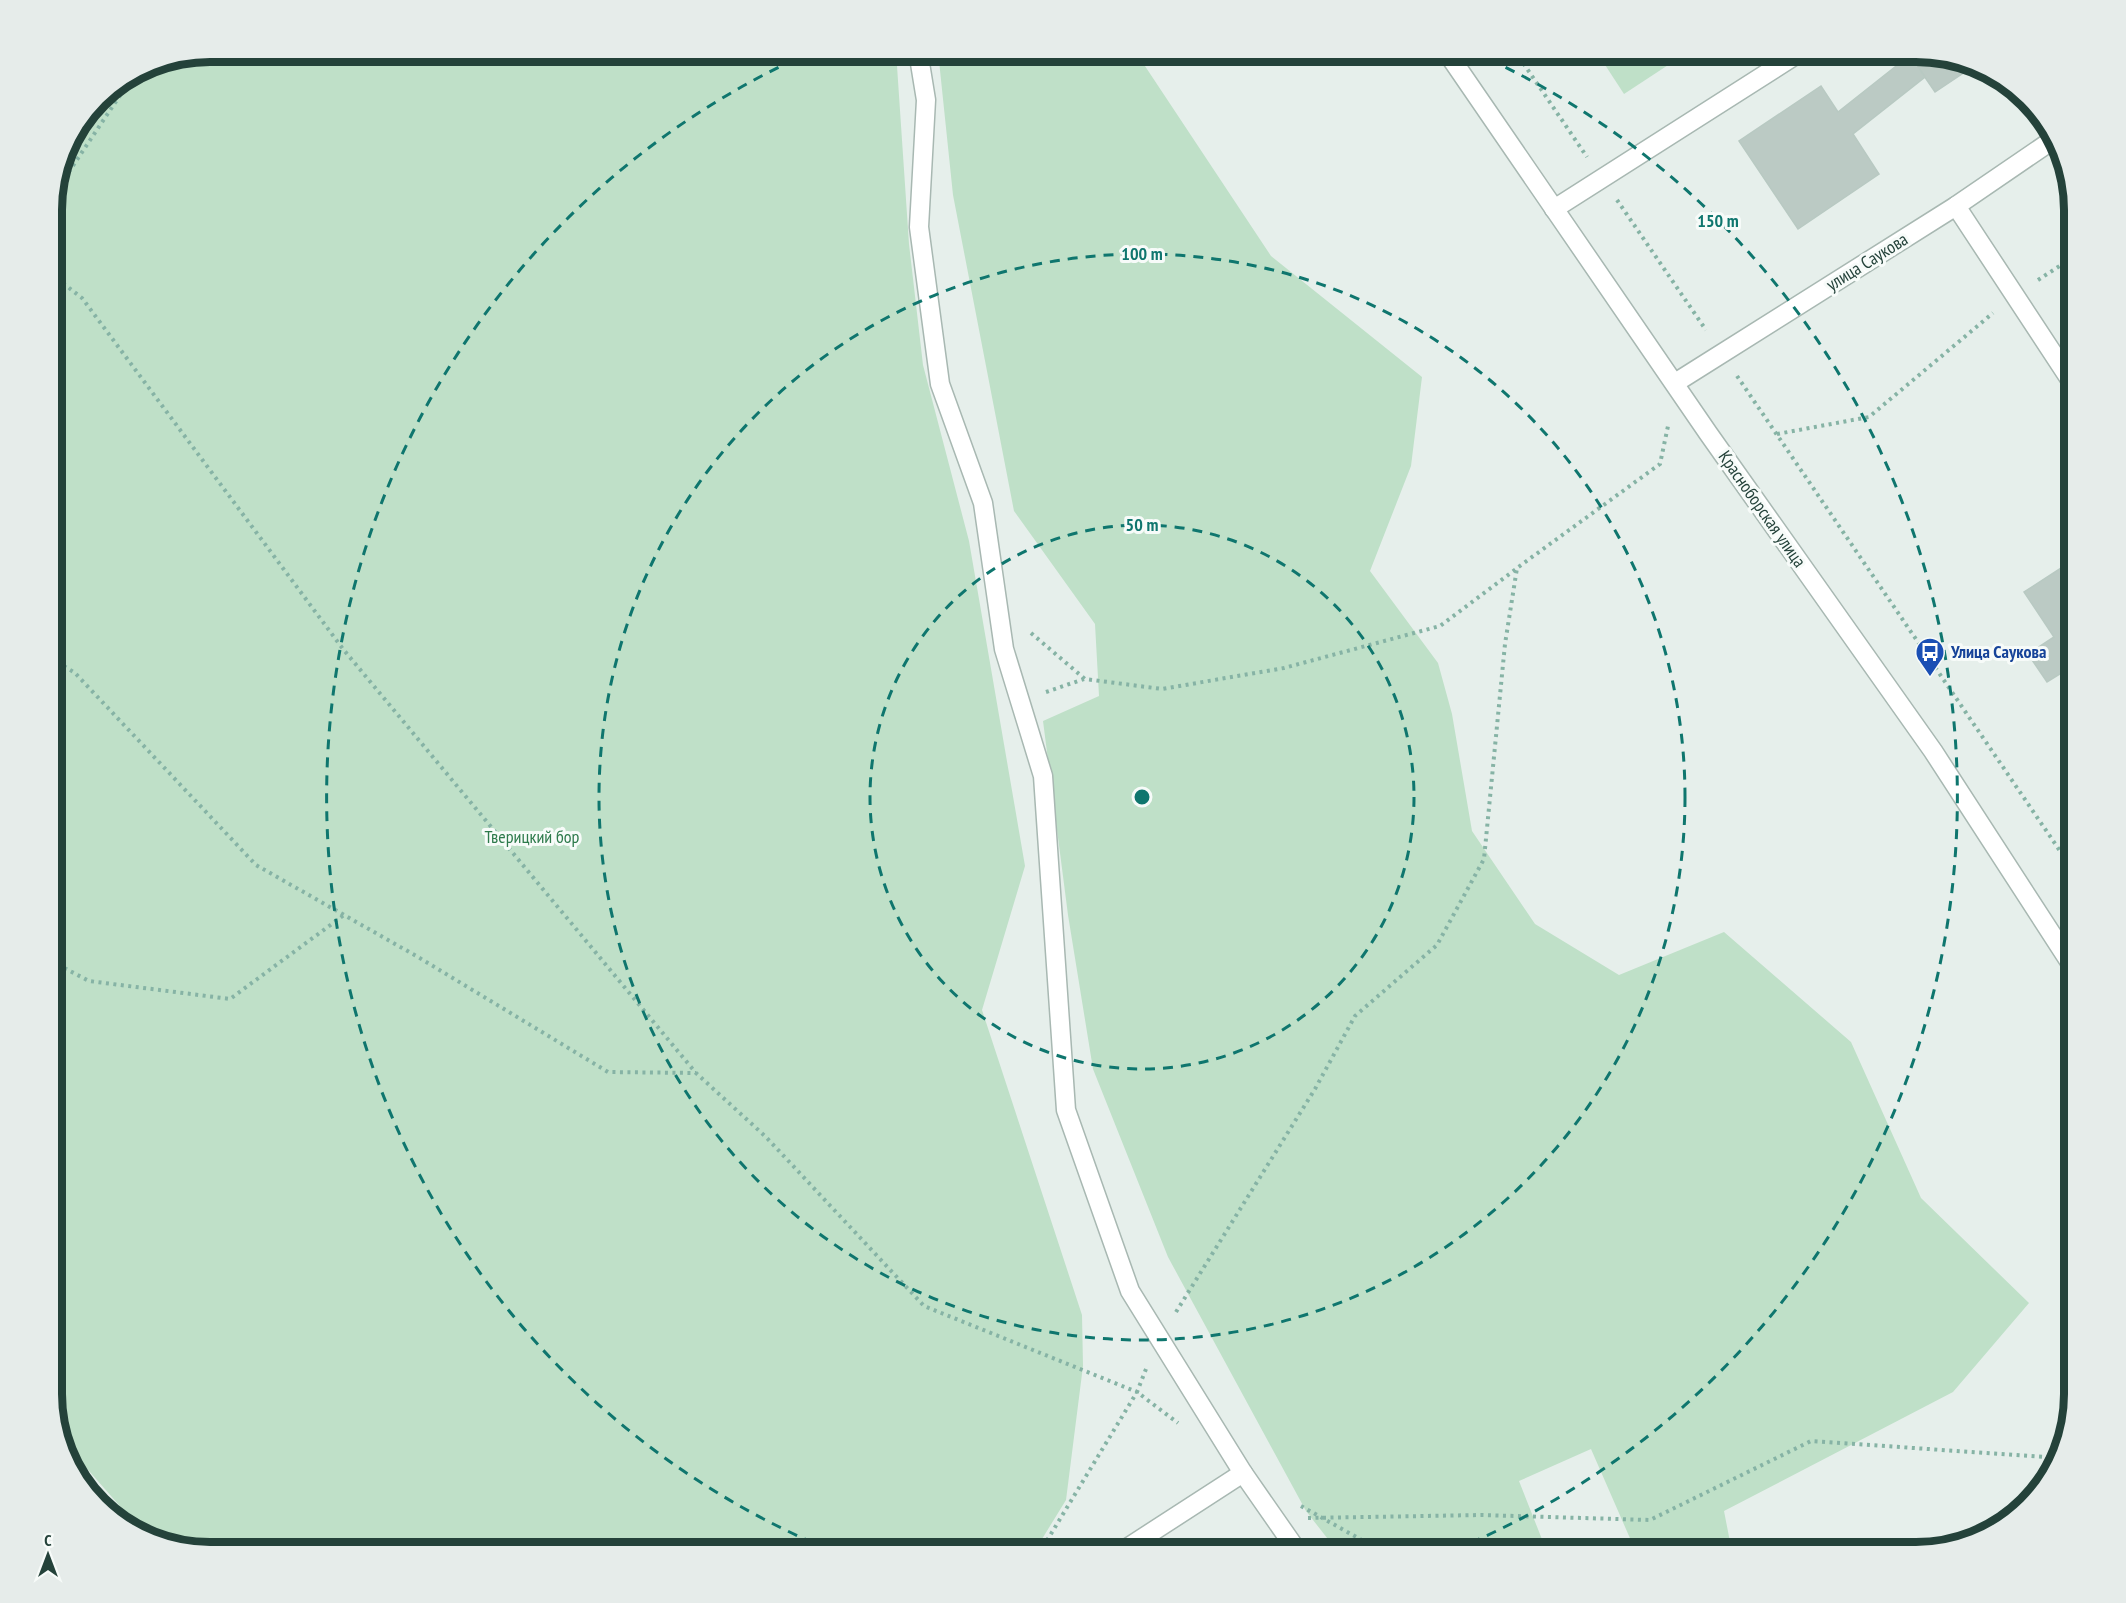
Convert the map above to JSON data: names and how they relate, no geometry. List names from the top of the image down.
{
  "streets": {
    "street": ["улица Саукова", "Красноборская улица"]
  },
  "crossings": [
    ["улица Саукова", "Красноборская улица"]
  ],
  "parks": ["Тверицкий бор"],
  "places": {
    "bus stop": ["Улица Саукова"]
  },
  "north": "top",
  "rings": ["150 m", "100 m", "50 m"]
}
